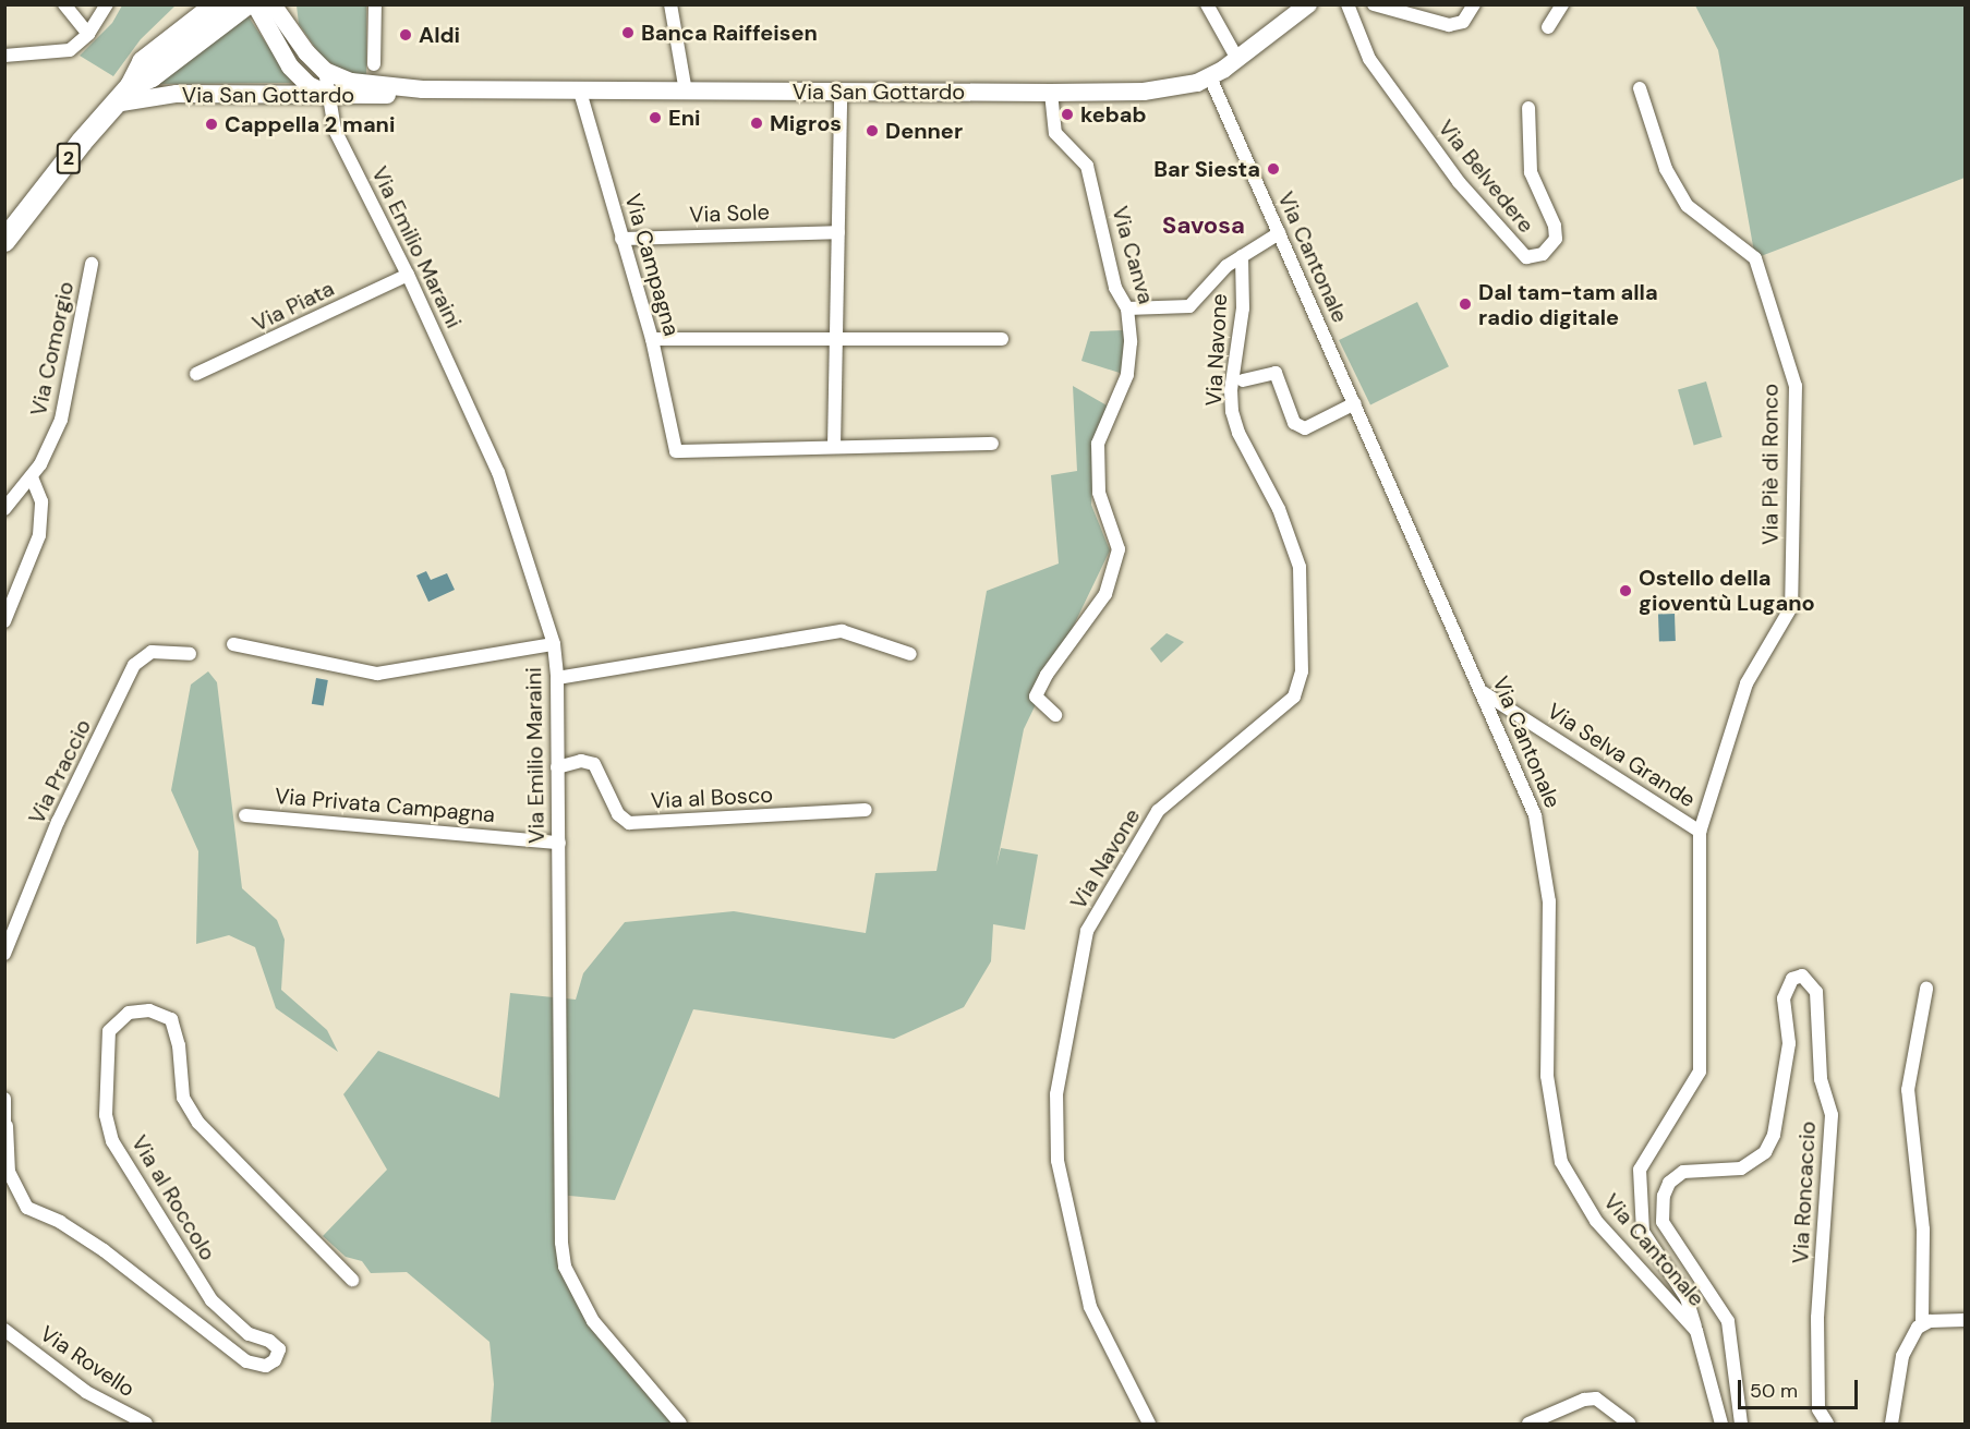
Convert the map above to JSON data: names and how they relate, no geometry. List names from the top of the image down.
{
  "streets": {
    "main road": ["Via San Gottardo", "2"],
    "street": [
      "Via Belvedere",
      "Via Sole",
      "Via Emilio Maraini",
      "Via Canva",
      "Via Cantonale",
      "Via Campagna",
      "Via Piata",
      "Via Comorgio",
      "Via Navone",
      "Via Piè di Ronco",
      "Via Selva Grande",
      "Via Praccio",
      "Via al Bosco",
      "Via Privata Campagna",
      "Via Roncaccio",
      "Via al Roccolo",
      "Via Rovello"
    ]
  },
  "crossings": [
    ["Via San Gottardo", "Via Emilio Maraini"],
    ["Via San Gottardo", "Via Canva"],
    ["Via San Gottardo", "Via Cantonale"],
    ["Via San Gottardo", "Via Campagna"],
    ["Via Sole", "Via Campagna"],
    ["Via Emilio Maraini", "Via Piata"],
    ["Via Emilio Maraini", "Via al Bosco"],
    ["Via Emilio Maraini", "Via Privata Campagna"],
    ["Via Cantonale", "Via Selva Grande"],
    ["Via Piè di Ronco", "Via Selva Grande"]
  ],
  "districts": ["Savosa"],
  "places": [
    "Banca Raiffeisen",
    "Aldi",
    "kebab",
    "Eni",
    "Migros",
    "Cappella 2 mani",
    "Denner",
    "Bar Siesta",
    "Dal tam-tam alla radio digitale",
    "Ostello della gioventù Lugano"
  ],
  "scale_bar": "50 m"
}
